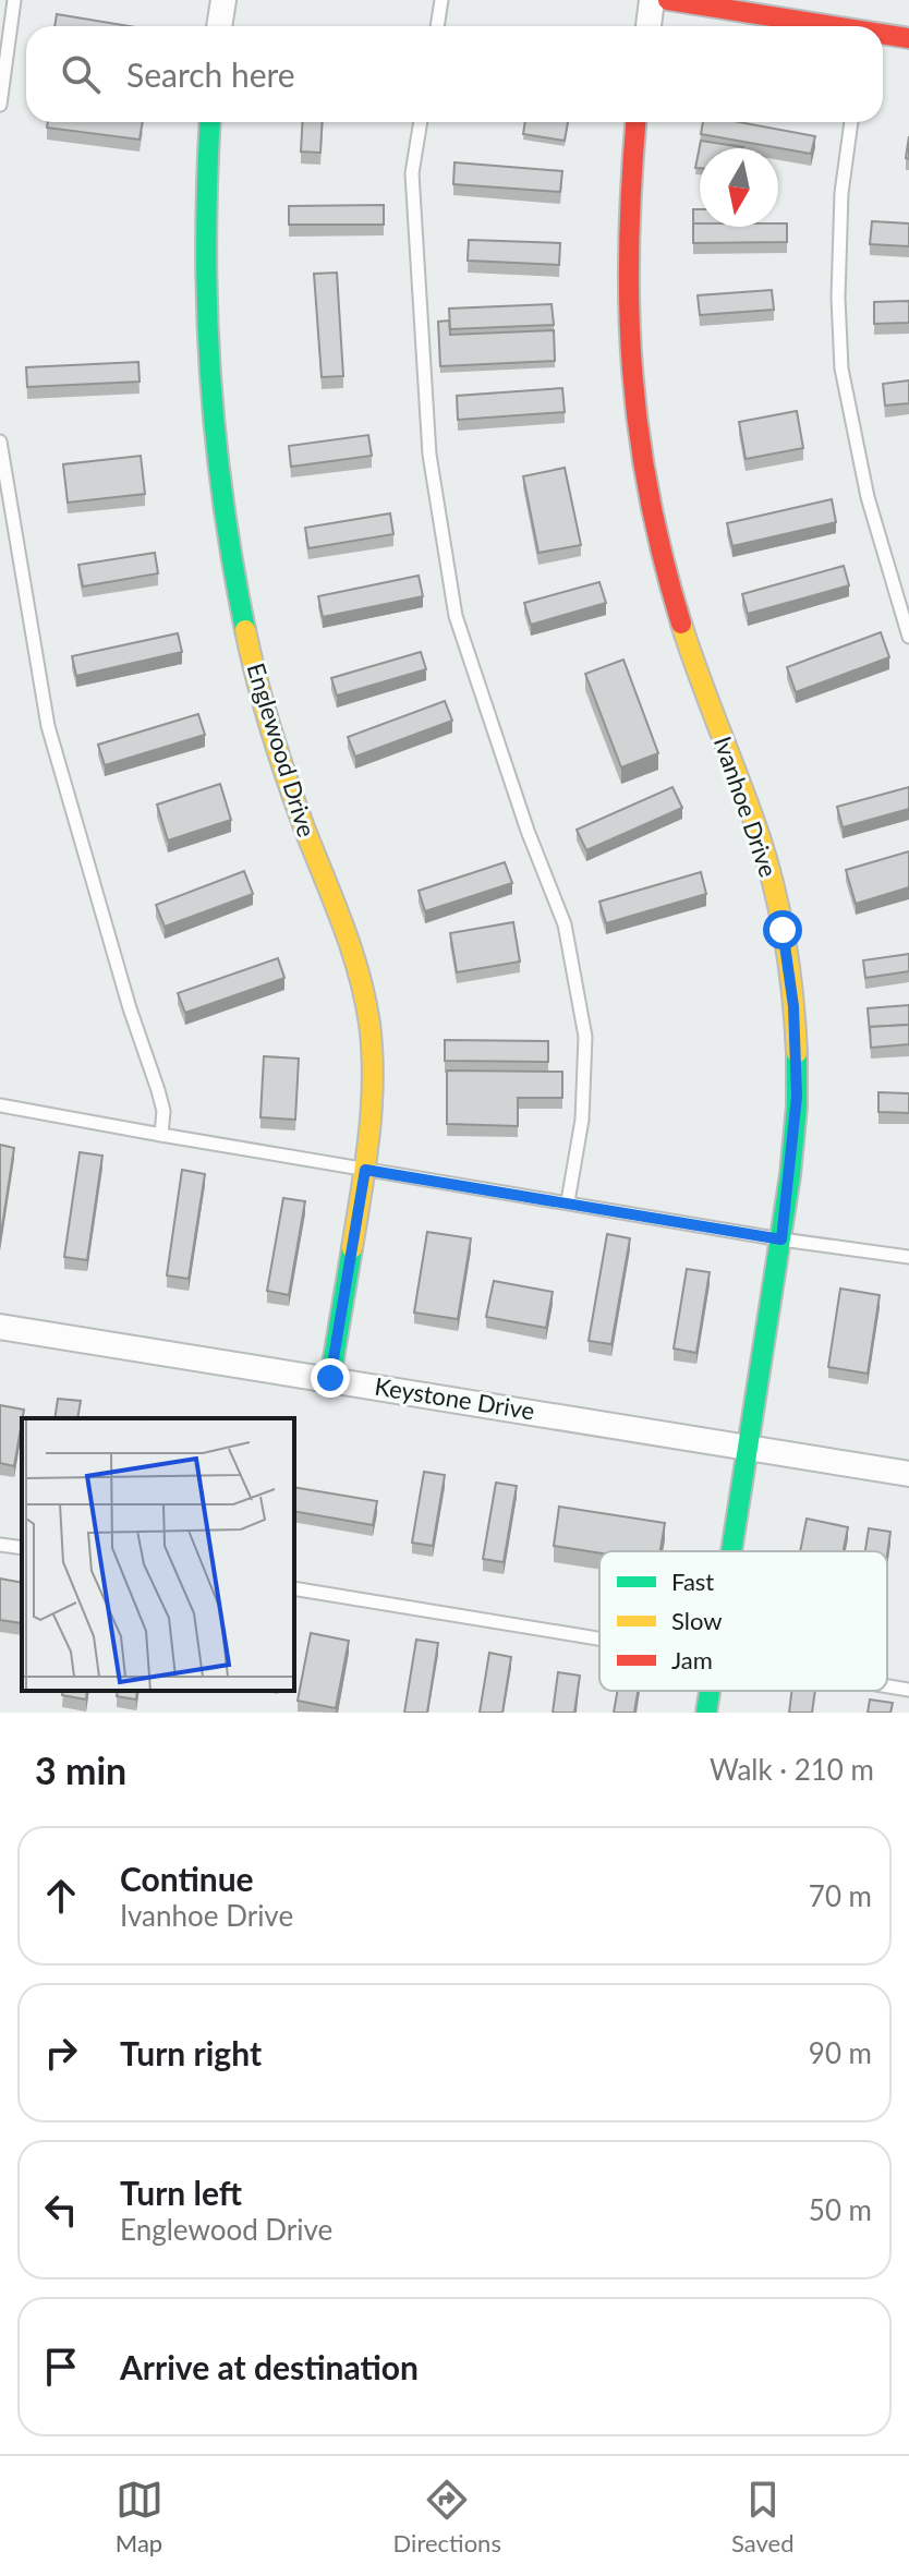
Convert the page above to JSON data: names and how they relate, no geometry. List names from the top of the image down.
{
  "streets": {
    "street": ["Englewood Drive", "Ivanhoe Drive", "Keystone Drive"]
  },
  "crossings": [
    ["Englewood Drive", "Keystone Drive"],
    ["Ivanhoe Drive", "Keystone Drive"]
  ],
  "legend": ["Fast", "Slow", "Jam"],
  "north": "bottom",
  "page": {
    "search": "Search here",
    "heading": ["3 min", "Walk · 210 m"],
    "list": [
      ["Continue", "Ivanhoe Drive", "70 m"],
      ["Turn right", "90 m"],
      ["Turn left", "Englewood Drive", "50 m"],
      "Arrive at destination"
    ],
    "nav": ["Map", "Directions", "Saved"]
  }
}
